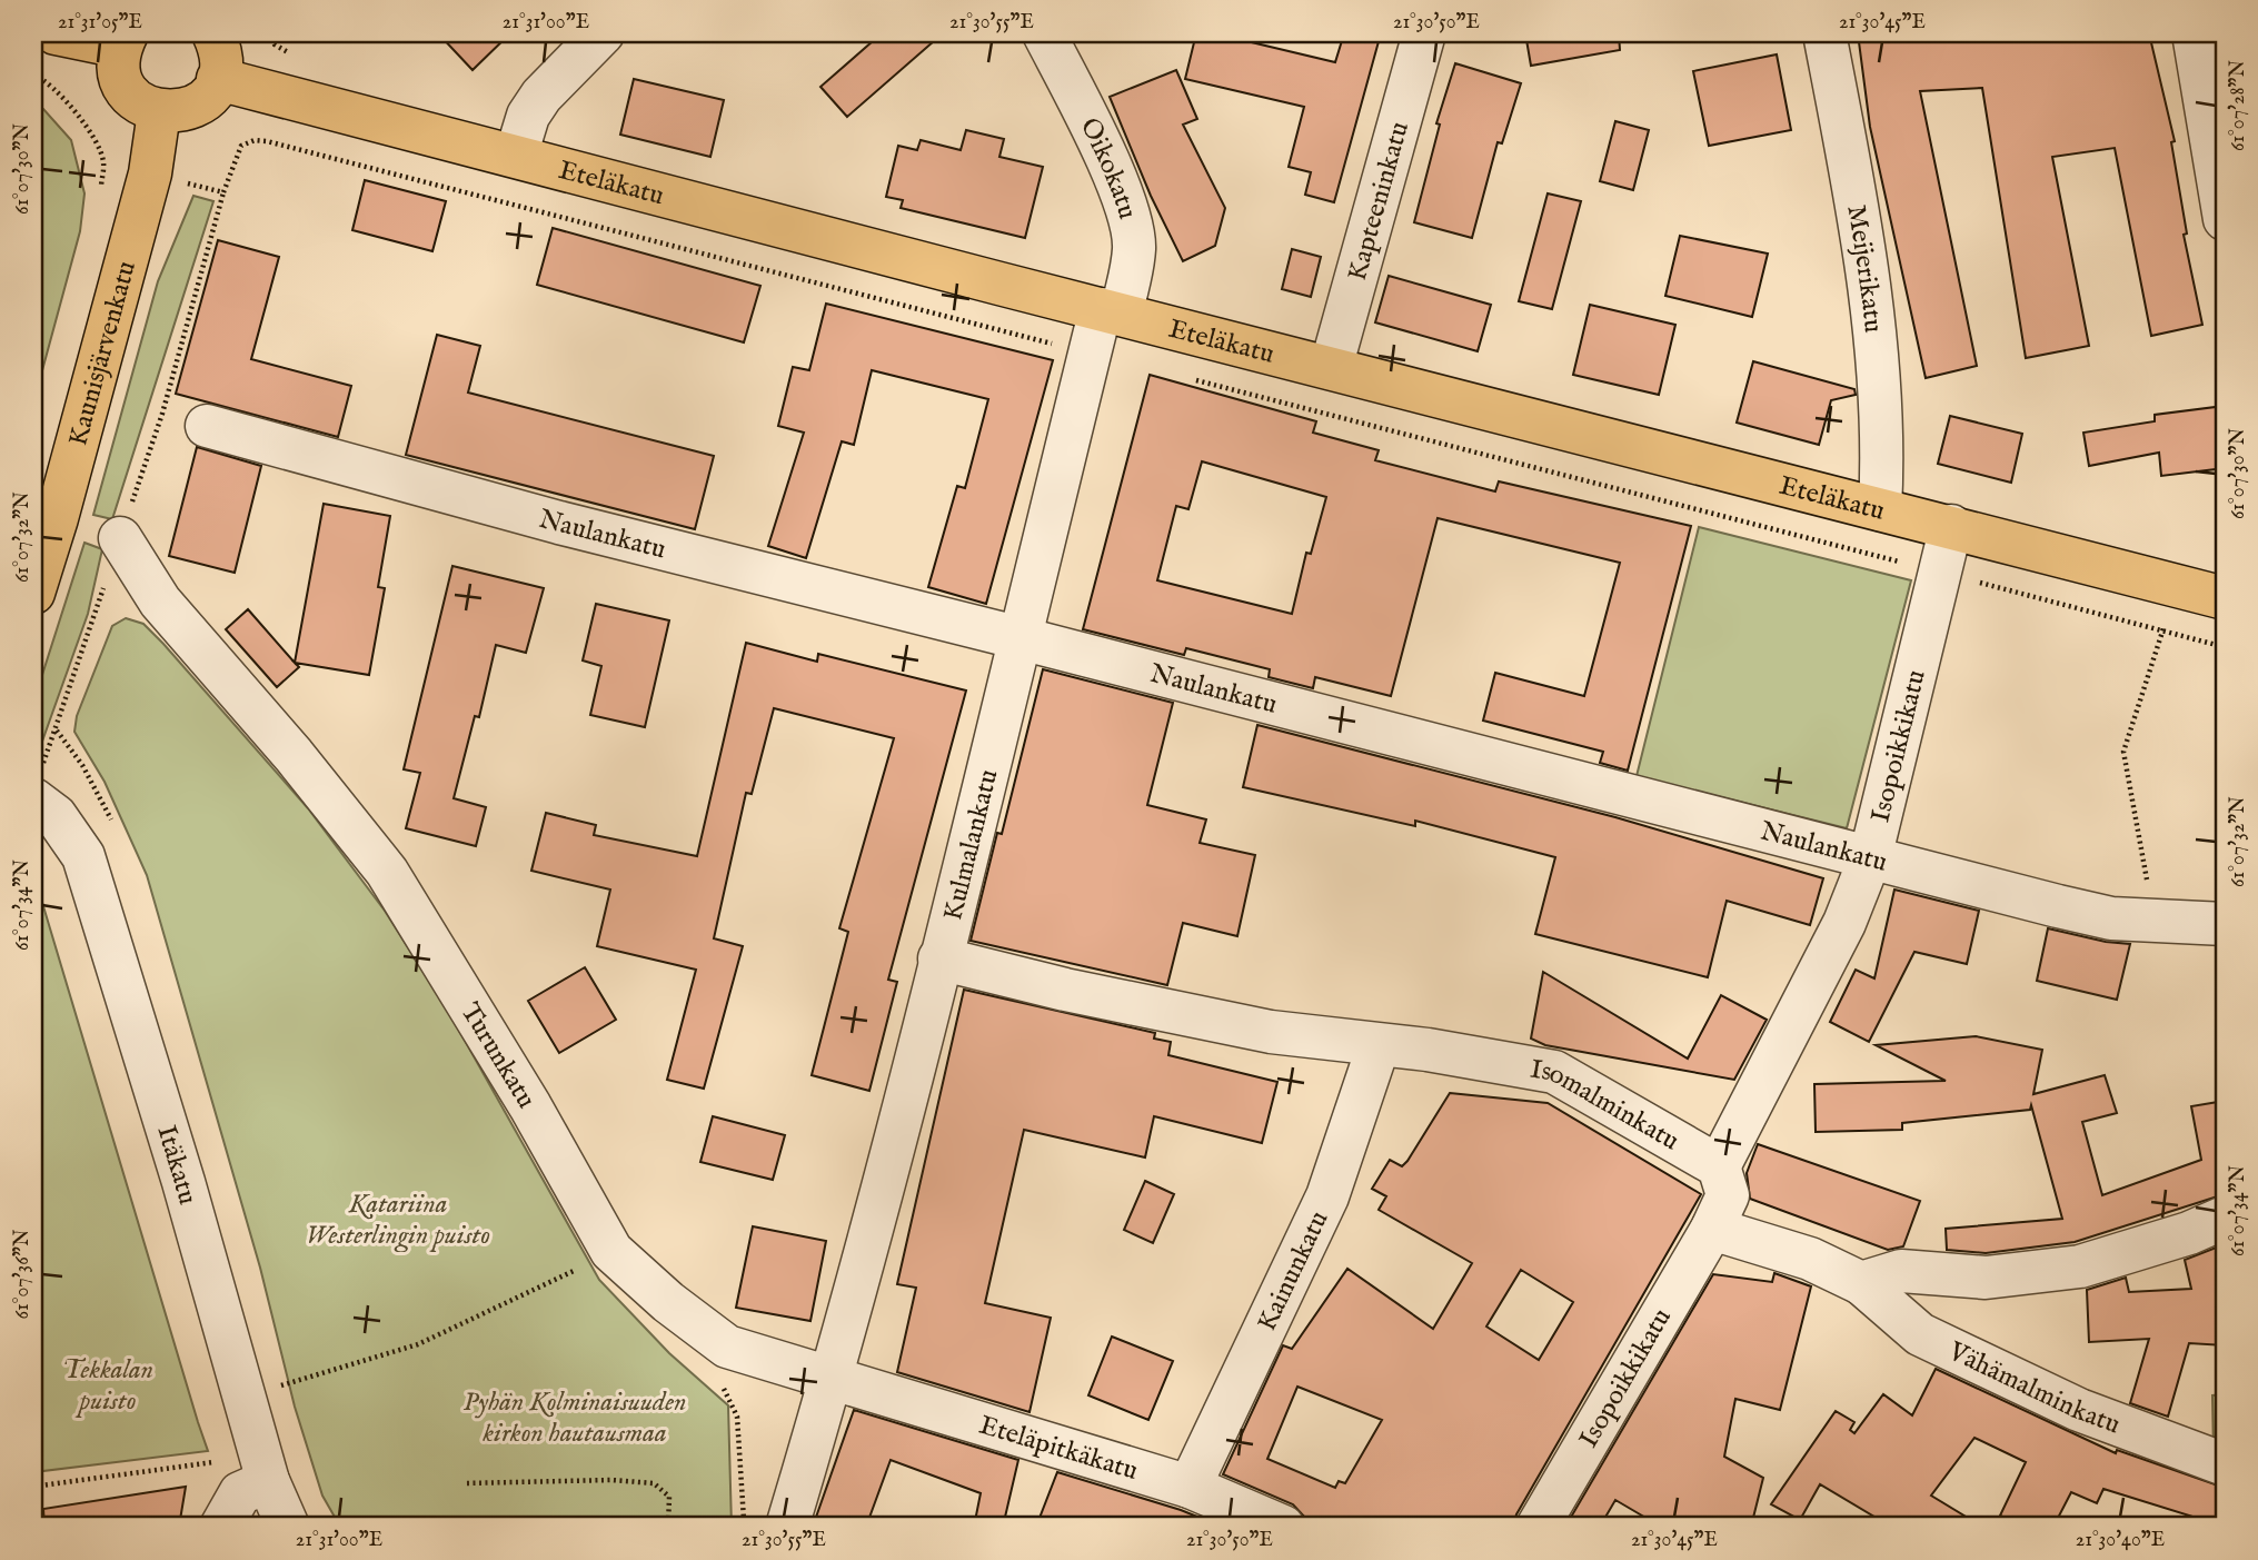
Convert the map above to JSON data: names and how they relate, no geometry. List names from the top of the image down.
{
  "streets": {
    "main road": ["Eteläkatu", "Kaunisjärvenkatu"],
    "street": [
      "Oikokatu",
      "Kapteeninkatu",
      "Meijerikatu",
      "Naulankatu",
      "Isopoikkikatu",
      "Kulmalankatu",
      "Turunkatu",
      "Isomalminkatu",
      "Itäkatu",
      "Kainunkatu",
      "Vähämalminkatu",
      "Eteläpitkäkatu"
    ]
  },
  "crossings": [
    ["Oikokatu", "Eteläkatu"],
    ["Oikokatu", "Kulmalankatu"],
    ["Eteläkatu", "Kapteeninkatu"],
    ["Eteläkatu", "Meijerikatu"],
    ["Eteläkatu", "Isopoikkikatu"],
    ["Eteläkatu", "Kulmalankatu"],
    ["Naulankatu", "Isopoikkikatu"],
    ["Naulankatu", "Kulmalankatu"],
    ["Isopoikkikatu", "Isomalminkatu"],
    ["Kulmalankatu", "Turunkatu"],
    ["Kulmalankatu", "Isomalminkatu"],
    ["Kulmalankatu", "Eteläpitkäkatu"],
    ["Turunkatu", "Eteläpitkäkatu"],
    ["Isomalminkatu", "Kainunkatu"],
    ["Kainunkatu", "Eteläpitkäkatu"]
  ],
  "parks": ["Katariina Westerlingin puisto", "Tekkalan puisto", "Pyhän Kolminaisuuden kirkon hautausmaa"],
  "coordinates": [
    "21°31'05\"E",
    "21°31'00\"E",
    "21°30'55\"E",
    "21°30'50\"E",
    "21°30'45\"E",
    "61°07'28\"N",
    "61°07'30\"N",
    "61°07'32\"N",
    "61°07'34\"N",
    "61°07'36\"N",
    "21°30'40\"E"
  ]
}
